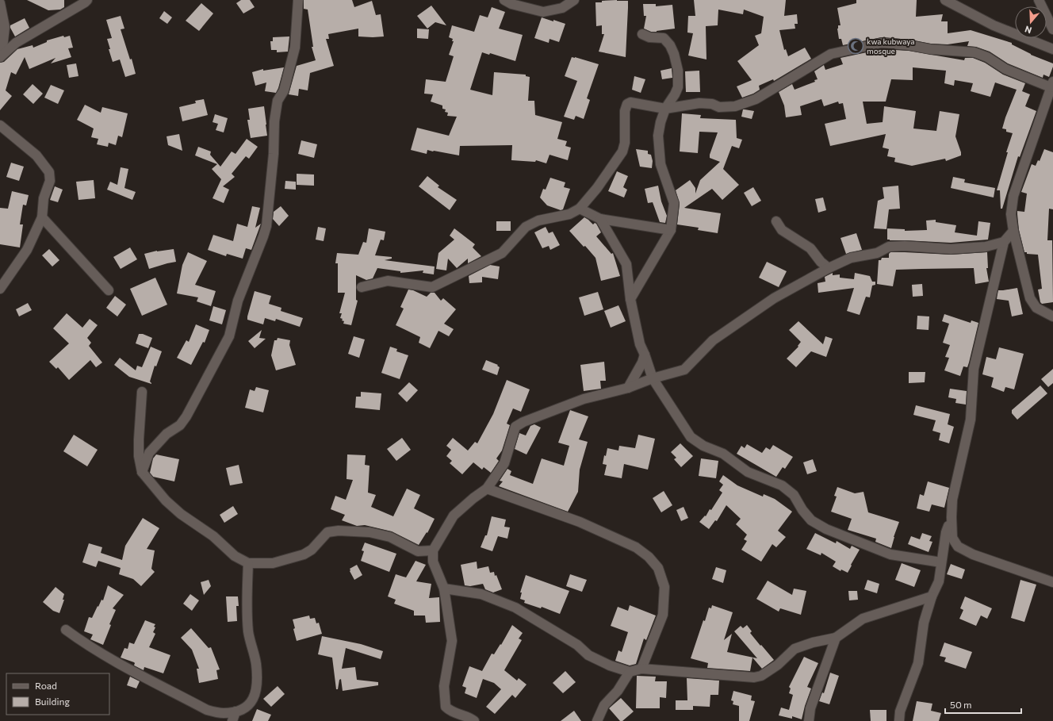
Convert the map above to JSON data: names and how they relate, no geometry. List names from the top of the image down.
{
  "places": {
    "mosque": ["kwa kubwaya mosque"]
  },
  "legend": ["Road", "Building"],
  "scale_bar": "50 m",
  "north": "bottom"
}
